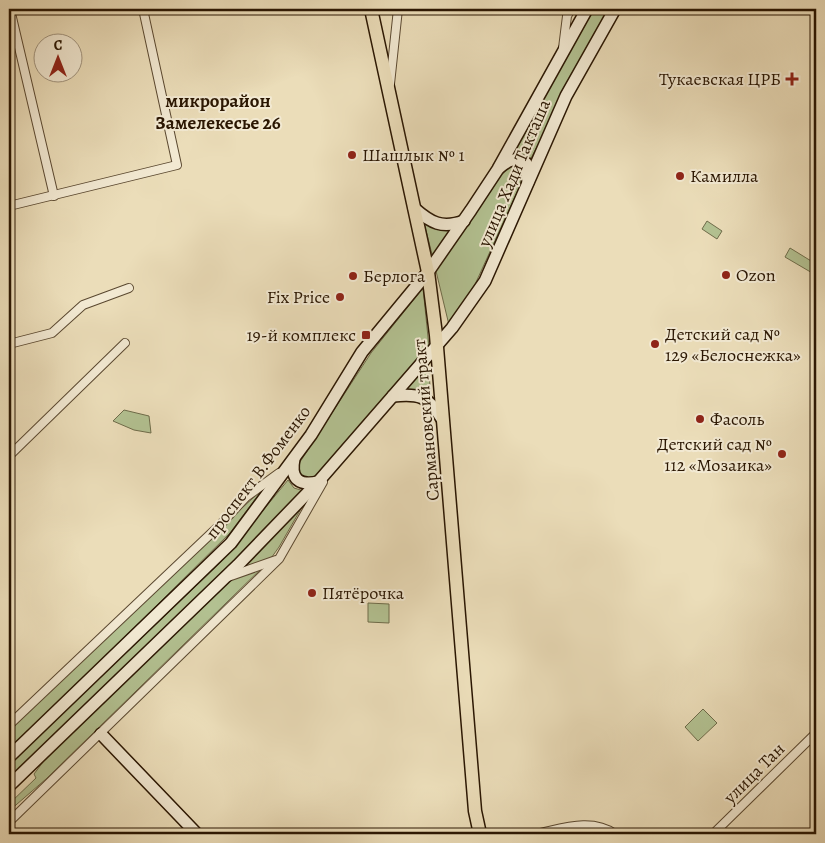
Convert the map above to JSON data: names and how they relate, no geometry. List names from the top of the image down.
{
  "streets": {
    "main road": ["улица Хади Такташа", "Сармановский тракт", "проспект В.Фоменко"],
    "street": ["улица Тан"]
  },
  "crossings": [
    ["улица Хади Такташа", "Сармановский тракт"],
    ["улица Хади Такташа", "проспект В.Фоменко"],
    ["Сармановский тракт", "проспект В.Фоменко"]
  ],
  "districts": ["микрорайон Замелекесье 26"],
  "places": {
    "health": ["Тукаевская ЦРБ"],
    "other": [
      "Шашлык № 1",
      "Камилла",
      "Ozon",
      "Берлога",
      "Fix Price",
      "Детский сад № 129 «Белоснежка»",
      "Фасоль",
      "Детский сад № 112 «Мозаика»",
      "Пятёрочка"
    ],
    "transit": ["19-й комплекс"]
  },
  "north": "top"
}
